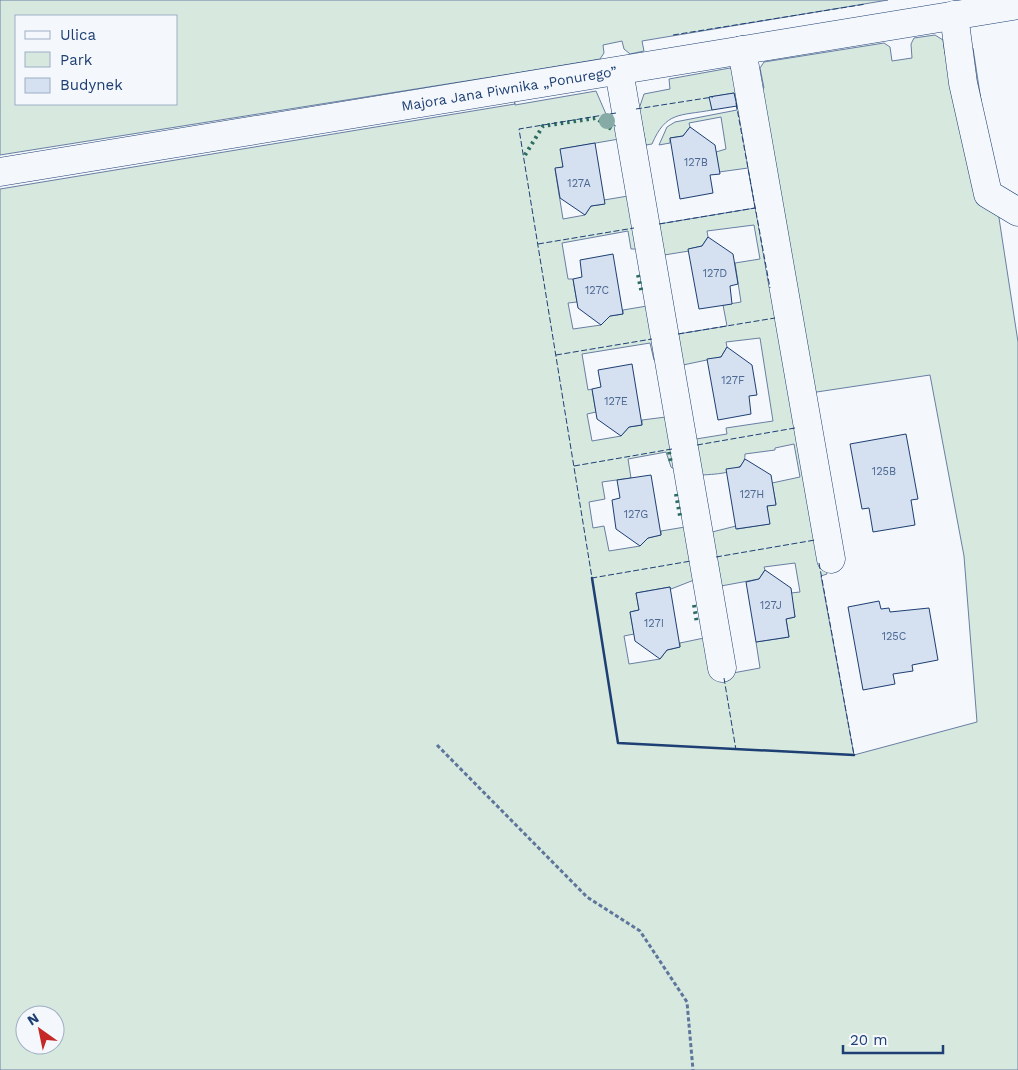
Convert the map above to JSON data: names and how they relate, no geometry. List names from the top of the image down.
{
  "streets": {
    "street": ["Majora Jana Piwnika „Ponurego”"]
  },
  "house_numbers": [
    "127B",
    "127A",
    "127D",
    "127C",
    "127F",
    "127E",
    "125B",
    "127H",
    "127G",
    "127J",
    "127I",
    "125C"
  ],
  "legend": ["Ulica", "Park", "Budynek"],
  "scale_bar": "20 m",
  "north": "top left"
}
